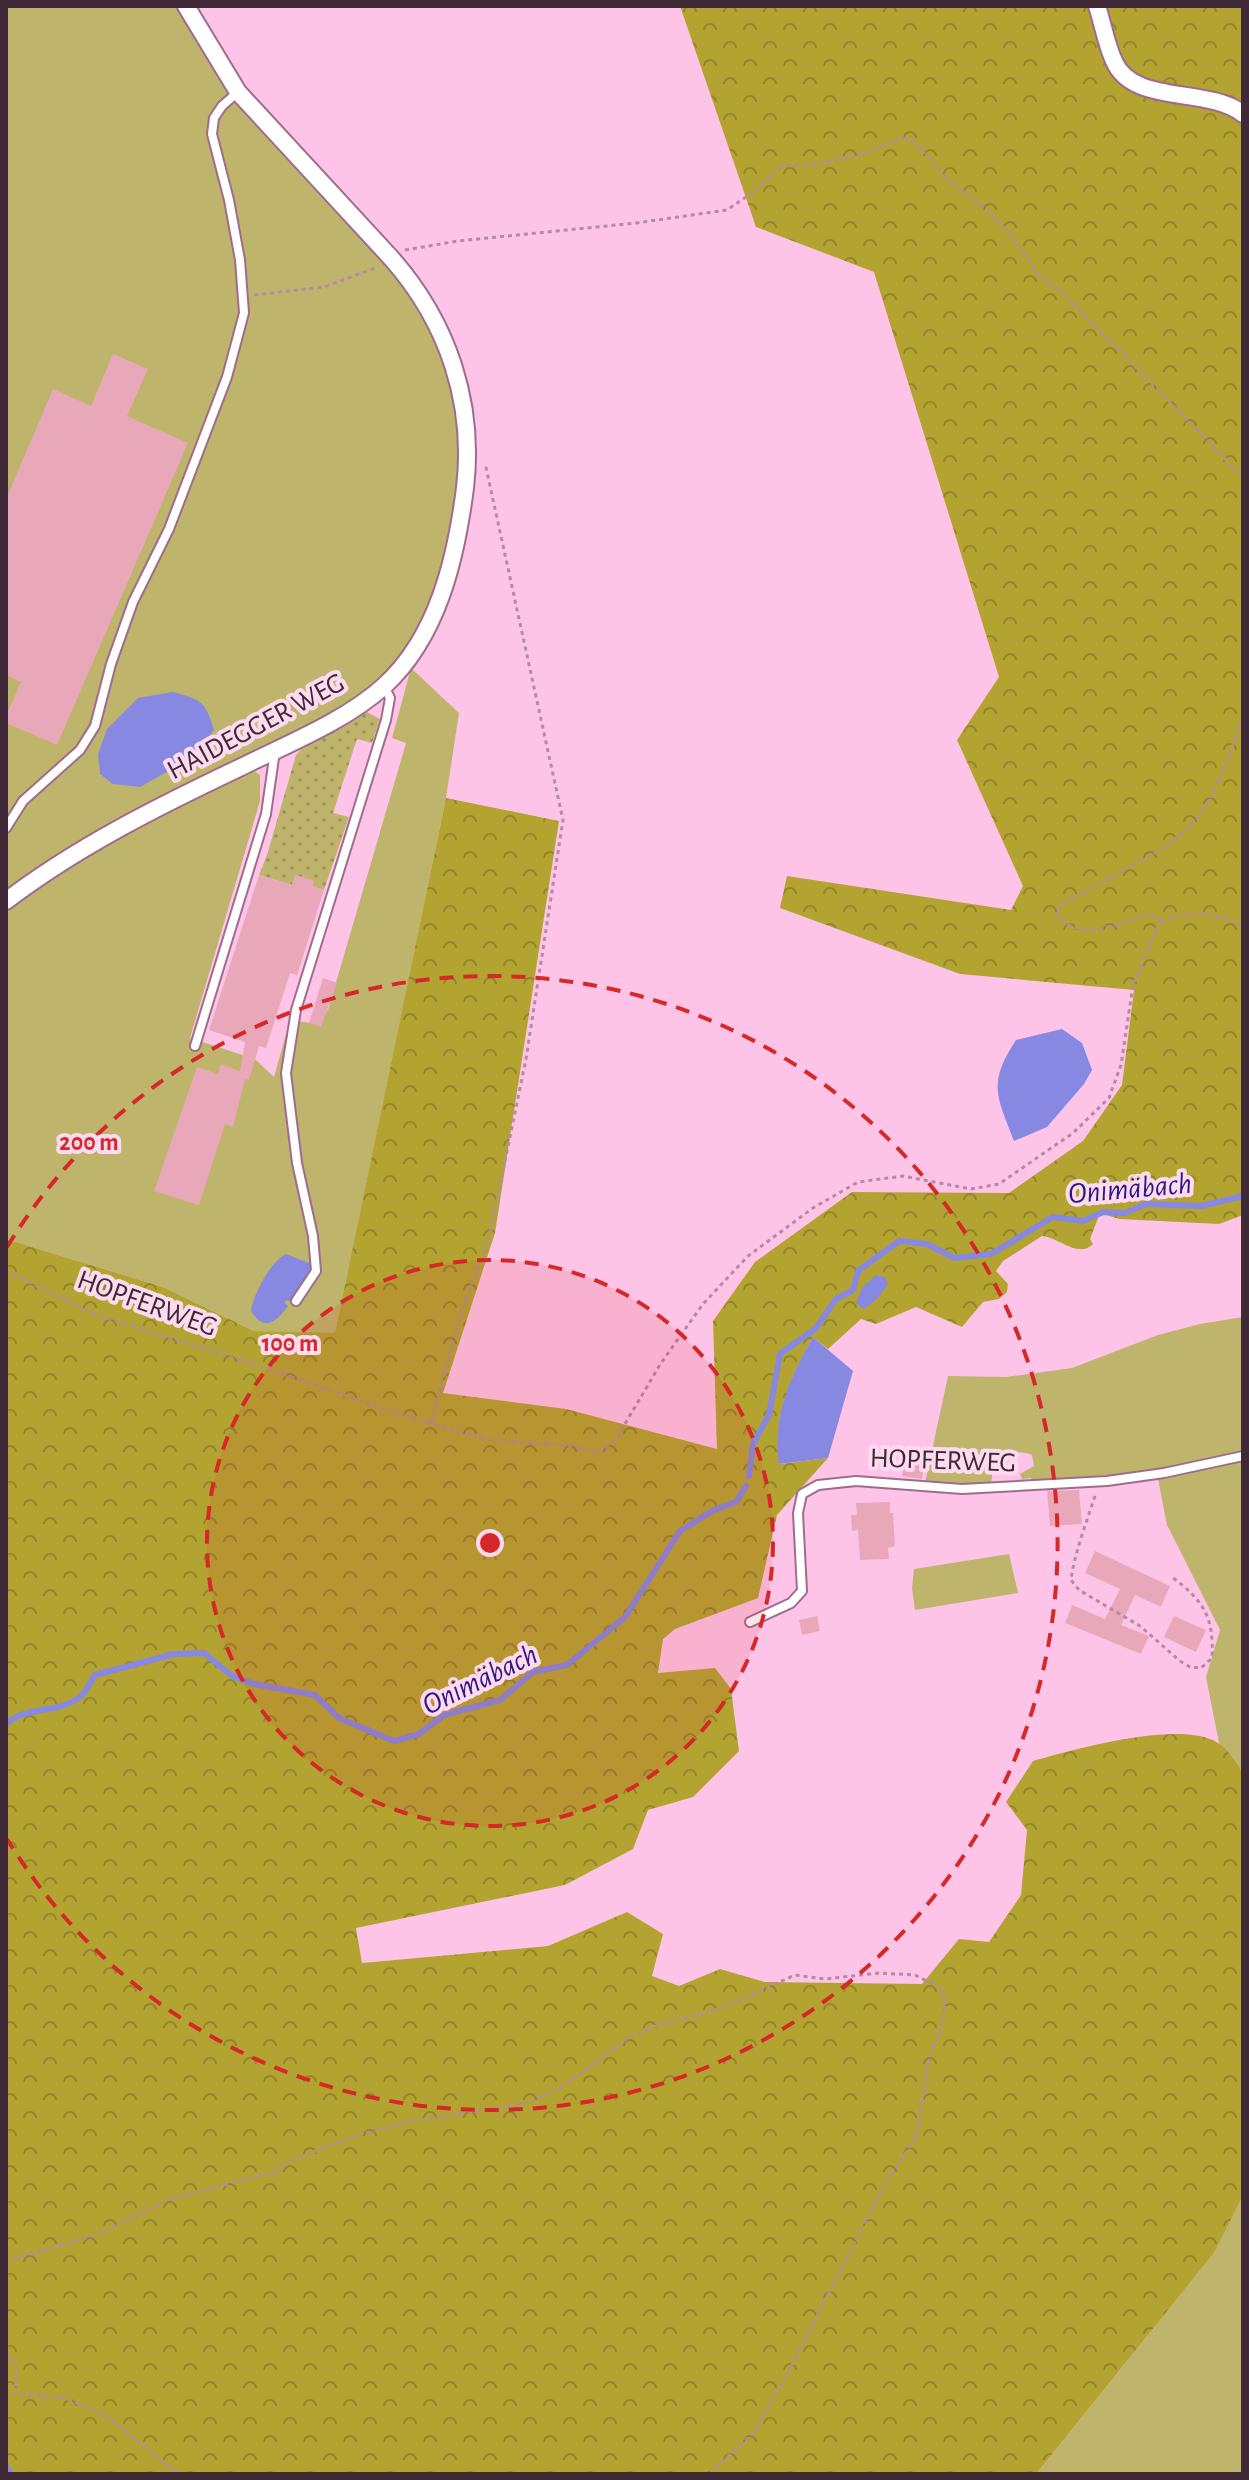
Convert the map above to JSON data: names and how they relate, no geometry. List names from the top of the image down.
{
  "streets": {
    "street": ["HAIDEGGER WEG"],
    "lane": ["HOPFERWEG"]
  },
  "water": ["Onimäbach"],
  "rings": ["200 m", "100 m"]
}
